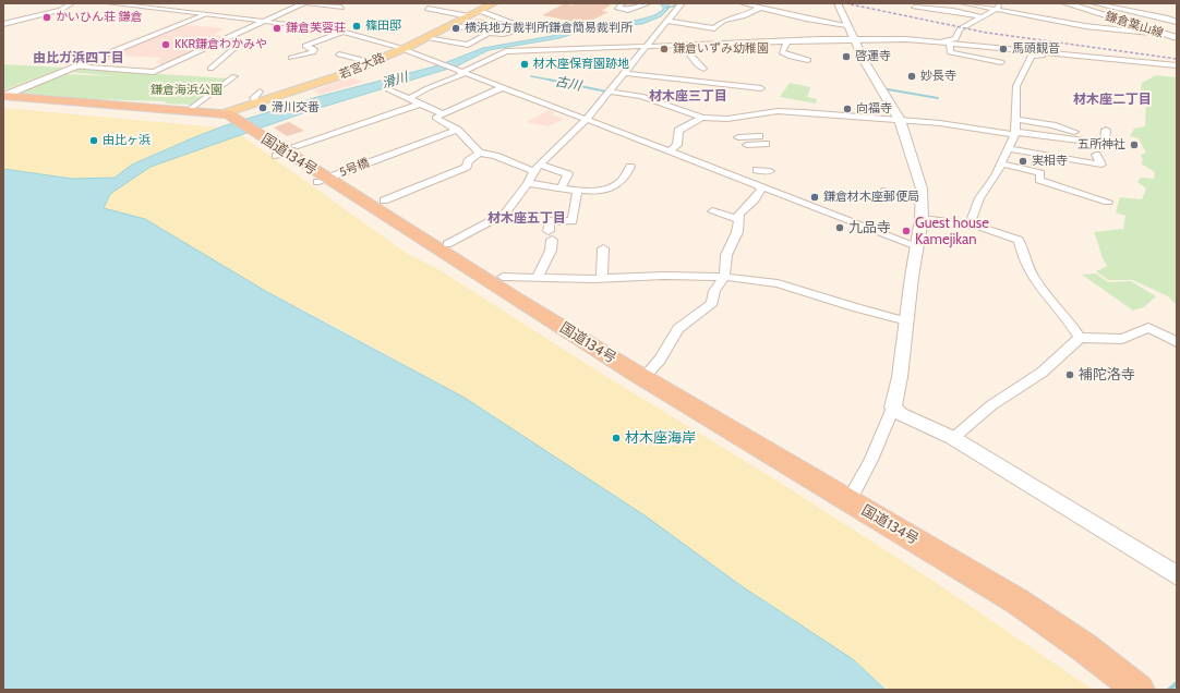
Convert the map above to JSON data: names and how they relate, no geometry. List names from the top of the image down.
{
  "streets": {
    "highway": ["国道134号"],
    "main road": ["鎌倉葉山線", "若宮大路"],
    "street": ["5号橋"]
  },
  "crossings": [
    ["若宮大路", "国道134号"]
  ],
  "districts": [
    "由比ガ浜四丁目",
    "材木座三丁目",
    "材木座二丁目",
    "材木座五丁目"
  ],
  "water": ["滑川", "古川"],
  "parks": ["鎌倉海浜公園"],
  "places": [
    "かいひん荘 鎌倉",
    "篠田邸",
    "鎌倉芙蓉荘",
    "横浜地方裁判所鎌倉簡易裁判所",
    "KKR鎌倉わかみや",
    "鎌倉いずみ幼稚園",
    "馬頭観音",
    "啓運寺",
    "材木座保育園跡地",
    "妙長寺",
    "滑川交番",
    "向福寺",
    "由比ヶ浜",
    "五所神社",
    "実相寺",
    "鎌倉材木座郵便局",
    "九品寺",
    "Guest house Kamejikan",
    "補陀洛寺",
    "材木座海岸"
  ]
}
